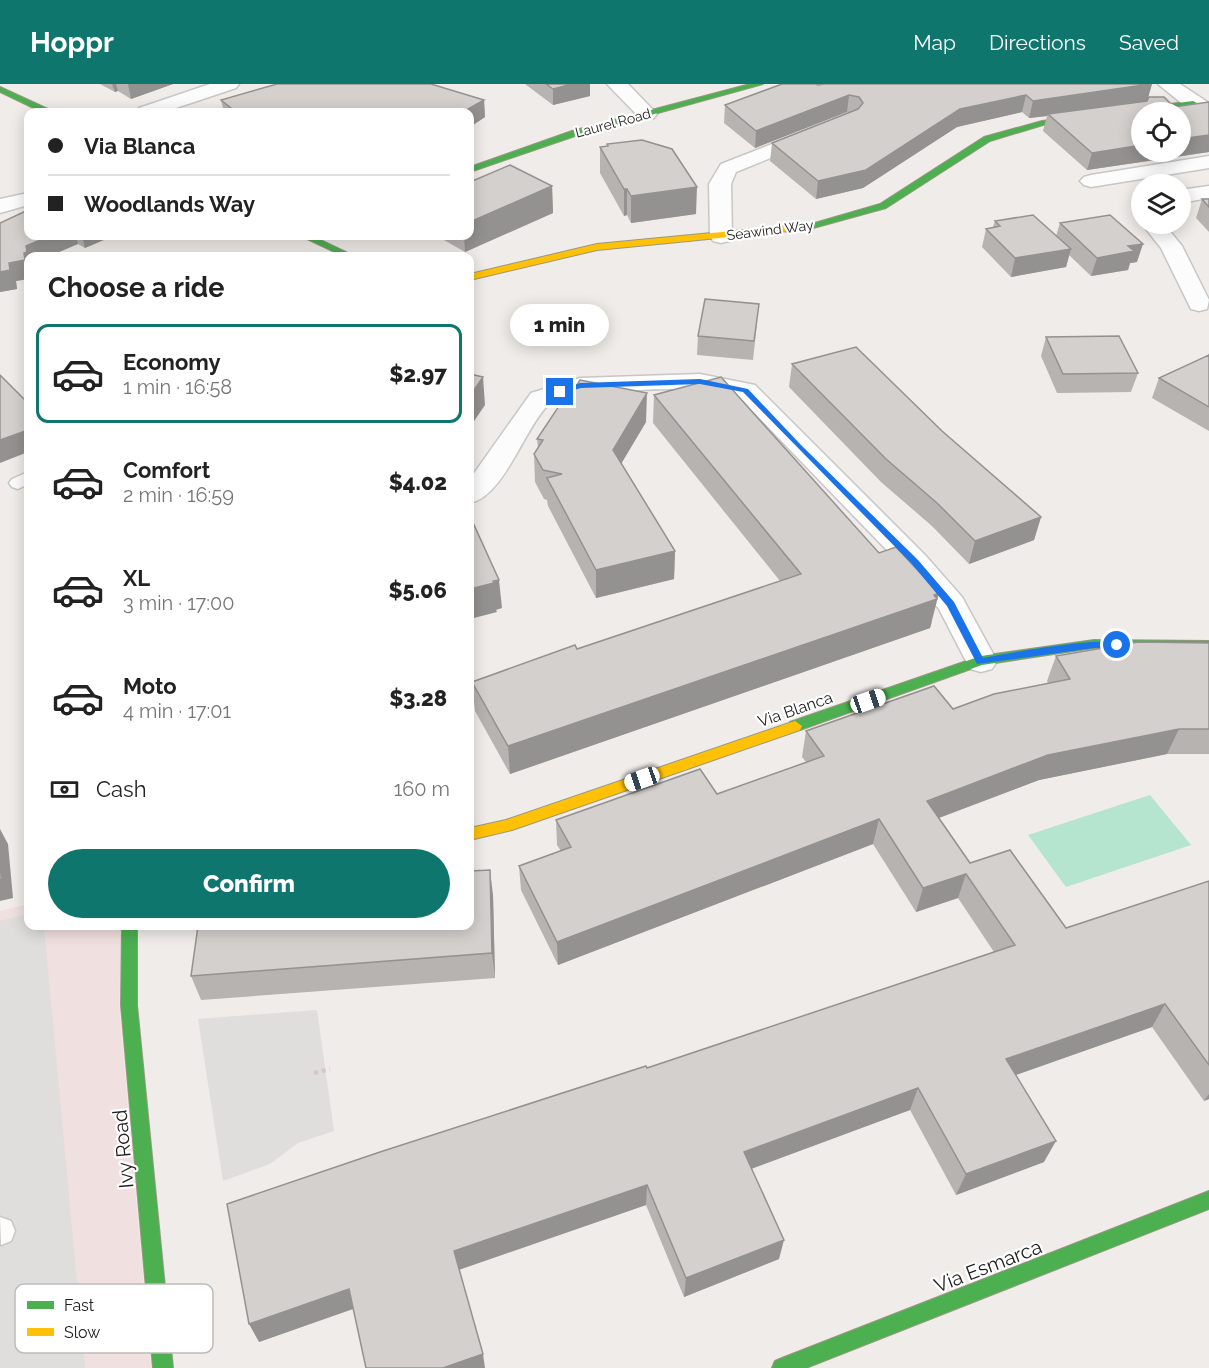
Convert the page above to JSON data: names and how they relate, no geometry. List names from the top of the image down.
{
  "streets": {
    "street": [
      "Laurel Road",
      "Seawind Way",
      "Via Blanca",
      "Ivy Road",
      "Via Esmarca"
    ]
  },
  "legend": ["Fast", "Slow"],
  "page": {
    "header": "Hoppr",
    "nav": ["Map", "Directions", "Saved"],
    "banner": ["Via Blanca", "Woodlands Way"],
    "heading": "Choose a ride",
    "bubble": "1 min",
    "list": [
      {
        "name": "Economy",
        "note": "1 min · 16:58",
        "value": "$2.97"
      },
      {
        "name": "Comfort",
        "note": "2 min · 16:59",
        "value": "$4.02"
      },
      {
        "name": "XL",
        "note": "3 min · 17:00",
        "value": "$5.06"
      },
      {
        "name": "Moto",
        "note": "4 min · 17:01",
        "value": "$3.28"
      }
    ],
    "pay": ["Cash", "160 m"],
    "buttons": "Confirm"
  }
}
